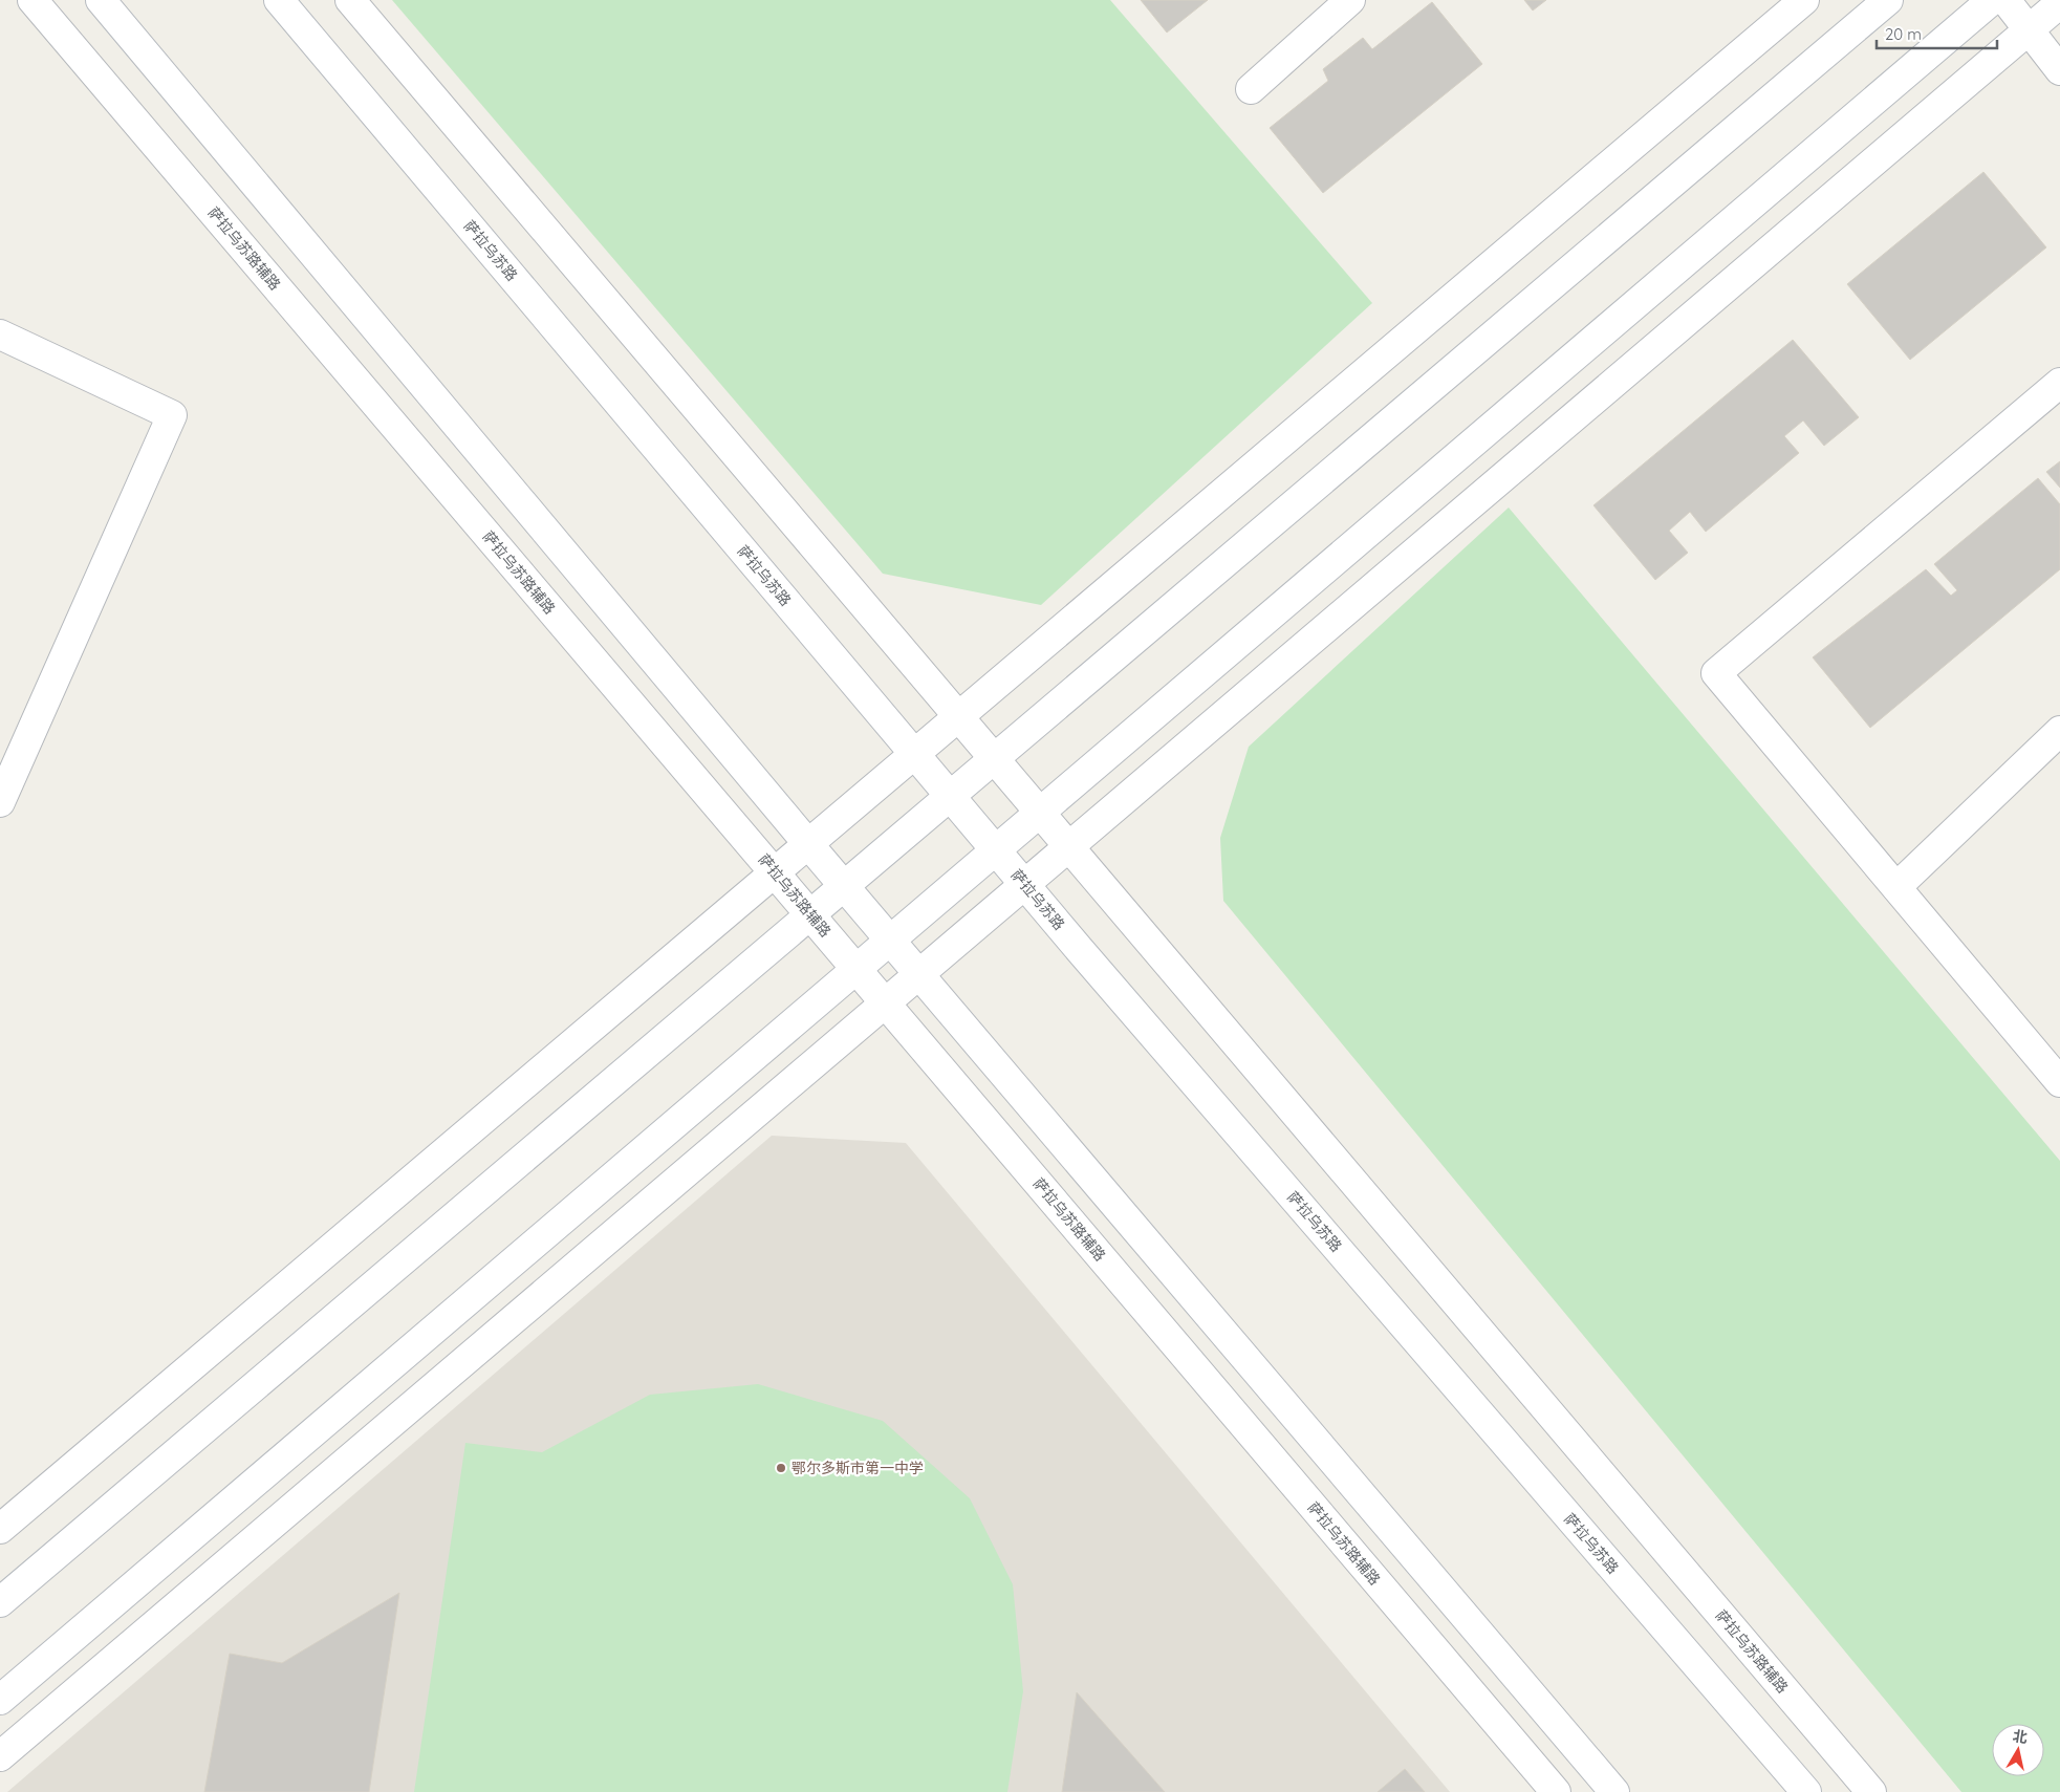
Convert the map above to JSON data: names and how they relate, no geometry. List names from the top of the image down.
{
  "streets": {
    "street": ["萨拉乌苏路辅路", "萨拉乌苏路"]
  },
  "places": ["鄂尔多斯市第一中学"],
  "scale_bar": "20 m",
  "north": "top"
}
